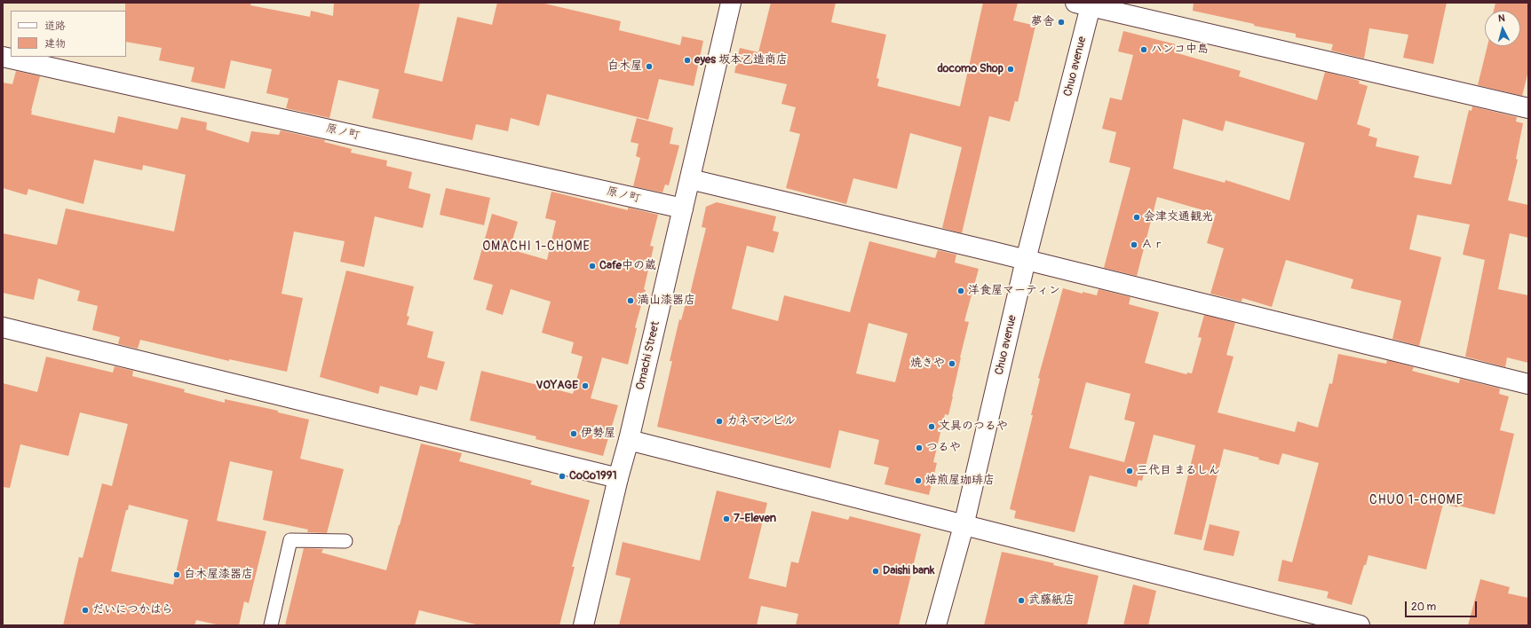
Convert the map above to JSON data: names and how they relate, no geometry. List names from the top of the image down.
{
  "streets": {
    "main road": ["Chuo avenue", "原ノ町", "Omachi Street"]
  },
  "crossings": [
    ["原ノ町", "Omachi Street"]
  ],
  "districts": ["OMACHI 1-CHOME", "CHUO 1-CHOME"],
  "places": [
    "夢舎",
    "ハンコ中島",
    "eyes 坂本乙造商店",
    "白木屋",
    "docomo Shop",
    "会津交通観光",
    "Ａｒ",
    "Cafe中の蔵",
    "洋食屋マーティン",
    "満山漆器店",
    "焼きや",
    "VOYAGE",
    "カネマンビル",
    "文具のつるや",
    "伊勢屋",
    "つるや",
    "三代目 まるしん",
    "CoCo1991",
    "焙煎屋珈琲店",
    "7-Eleven",
    "Daishi bank",
    "白木屋漆器店",
    "武藤紙店",
    "だいにつかはら"
  ],
  "legend": ["道路", "建物"],
  "scale_bar": "20 m",
  "north": "top"
}
